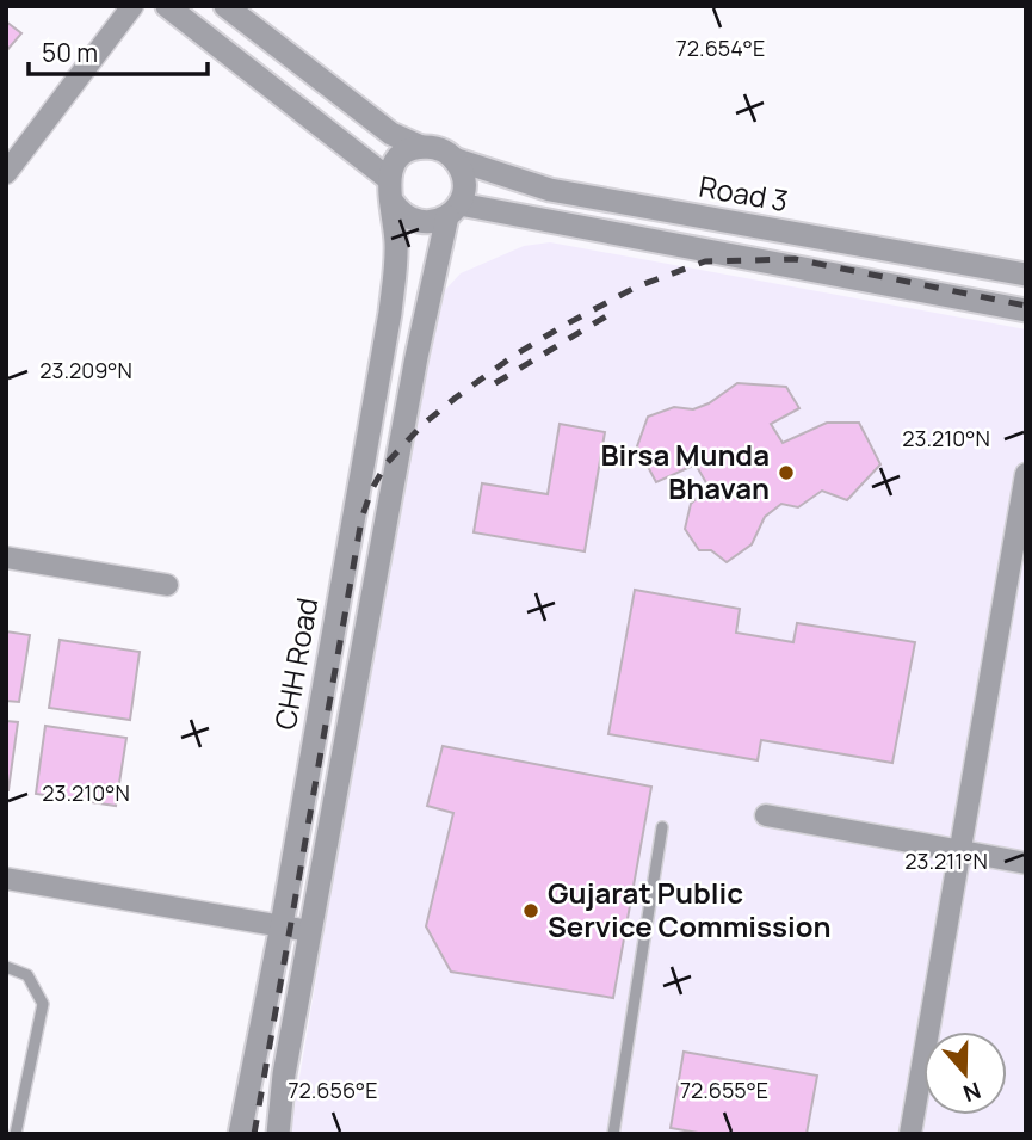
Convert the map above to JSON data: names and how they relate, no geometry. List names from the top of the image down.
{
  "streets": {
    "street": ["Road 3", "CHH Road"]
  },
  "crossings": [
    ["Road 3", "CHH Road"]
  ],
  "places": ["Birsa Munda Bhavan", "Gujarat Public Service Commission"],
  "scale_bar": "50 m",
  "north": "bottom",
  "coordinates": [
    "72.654°E",
    "23.209°N",
    "23.210°N",
    "23.211°N",
    "72.656°E",
    "72.655°E"
  ]
}
